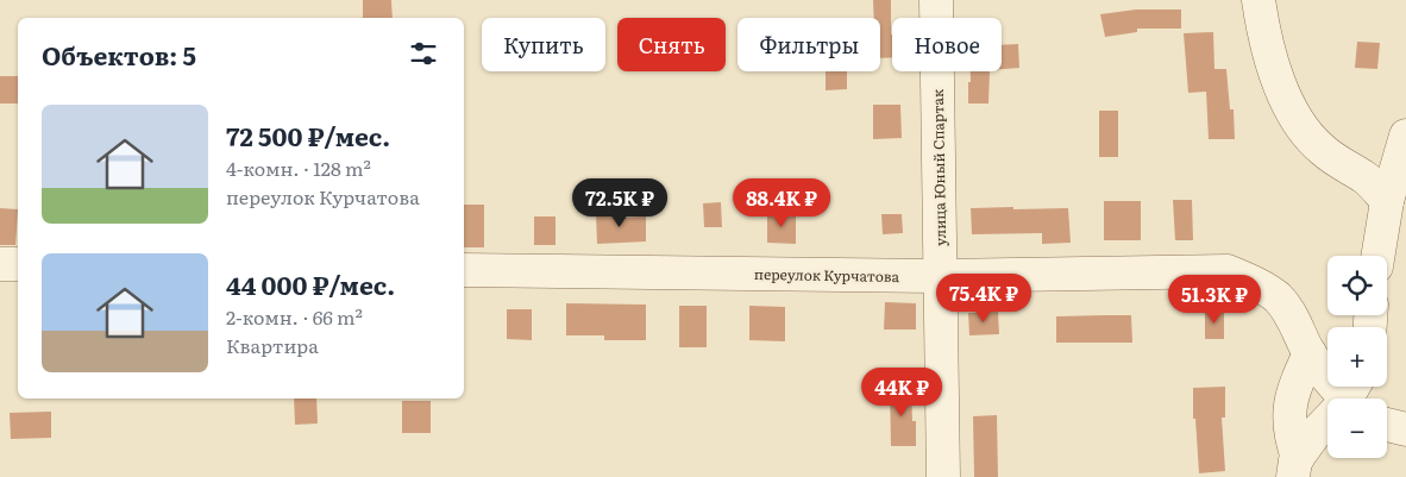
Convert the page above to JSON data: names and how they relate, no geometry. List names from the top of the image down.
{
  "streets": {
    "street": ["улица Юный Спартак", "переулок Курчатова"]
  },
  "crossings": [
    ["улица Юный Спартак", "переулок Курчатова"]
  ],
  "page": {
    "chip": [
      "Купить",
      "Снять",
      "Фильтры",
      "Новое"
    ],
    "heading": "Объектов: 5",
    "list": [
      {
        "name": "72 500 ₽/мес.",
        "note": "4-комн. · 128 m² · переулок Курчатова"
      },
      {
        "name": "44 000 ₽/мес.",
        "note": "2-комн. · 66 m² · Квартира"
      }
    ],
    "price": [
      "72.5K ₽",
      "88.4K ₽",
      "75.4K ₽",
      "51.3K ₽",
      "44K ₽"
    ],
    "map_buttons": ["+", "−"]
  }
}
